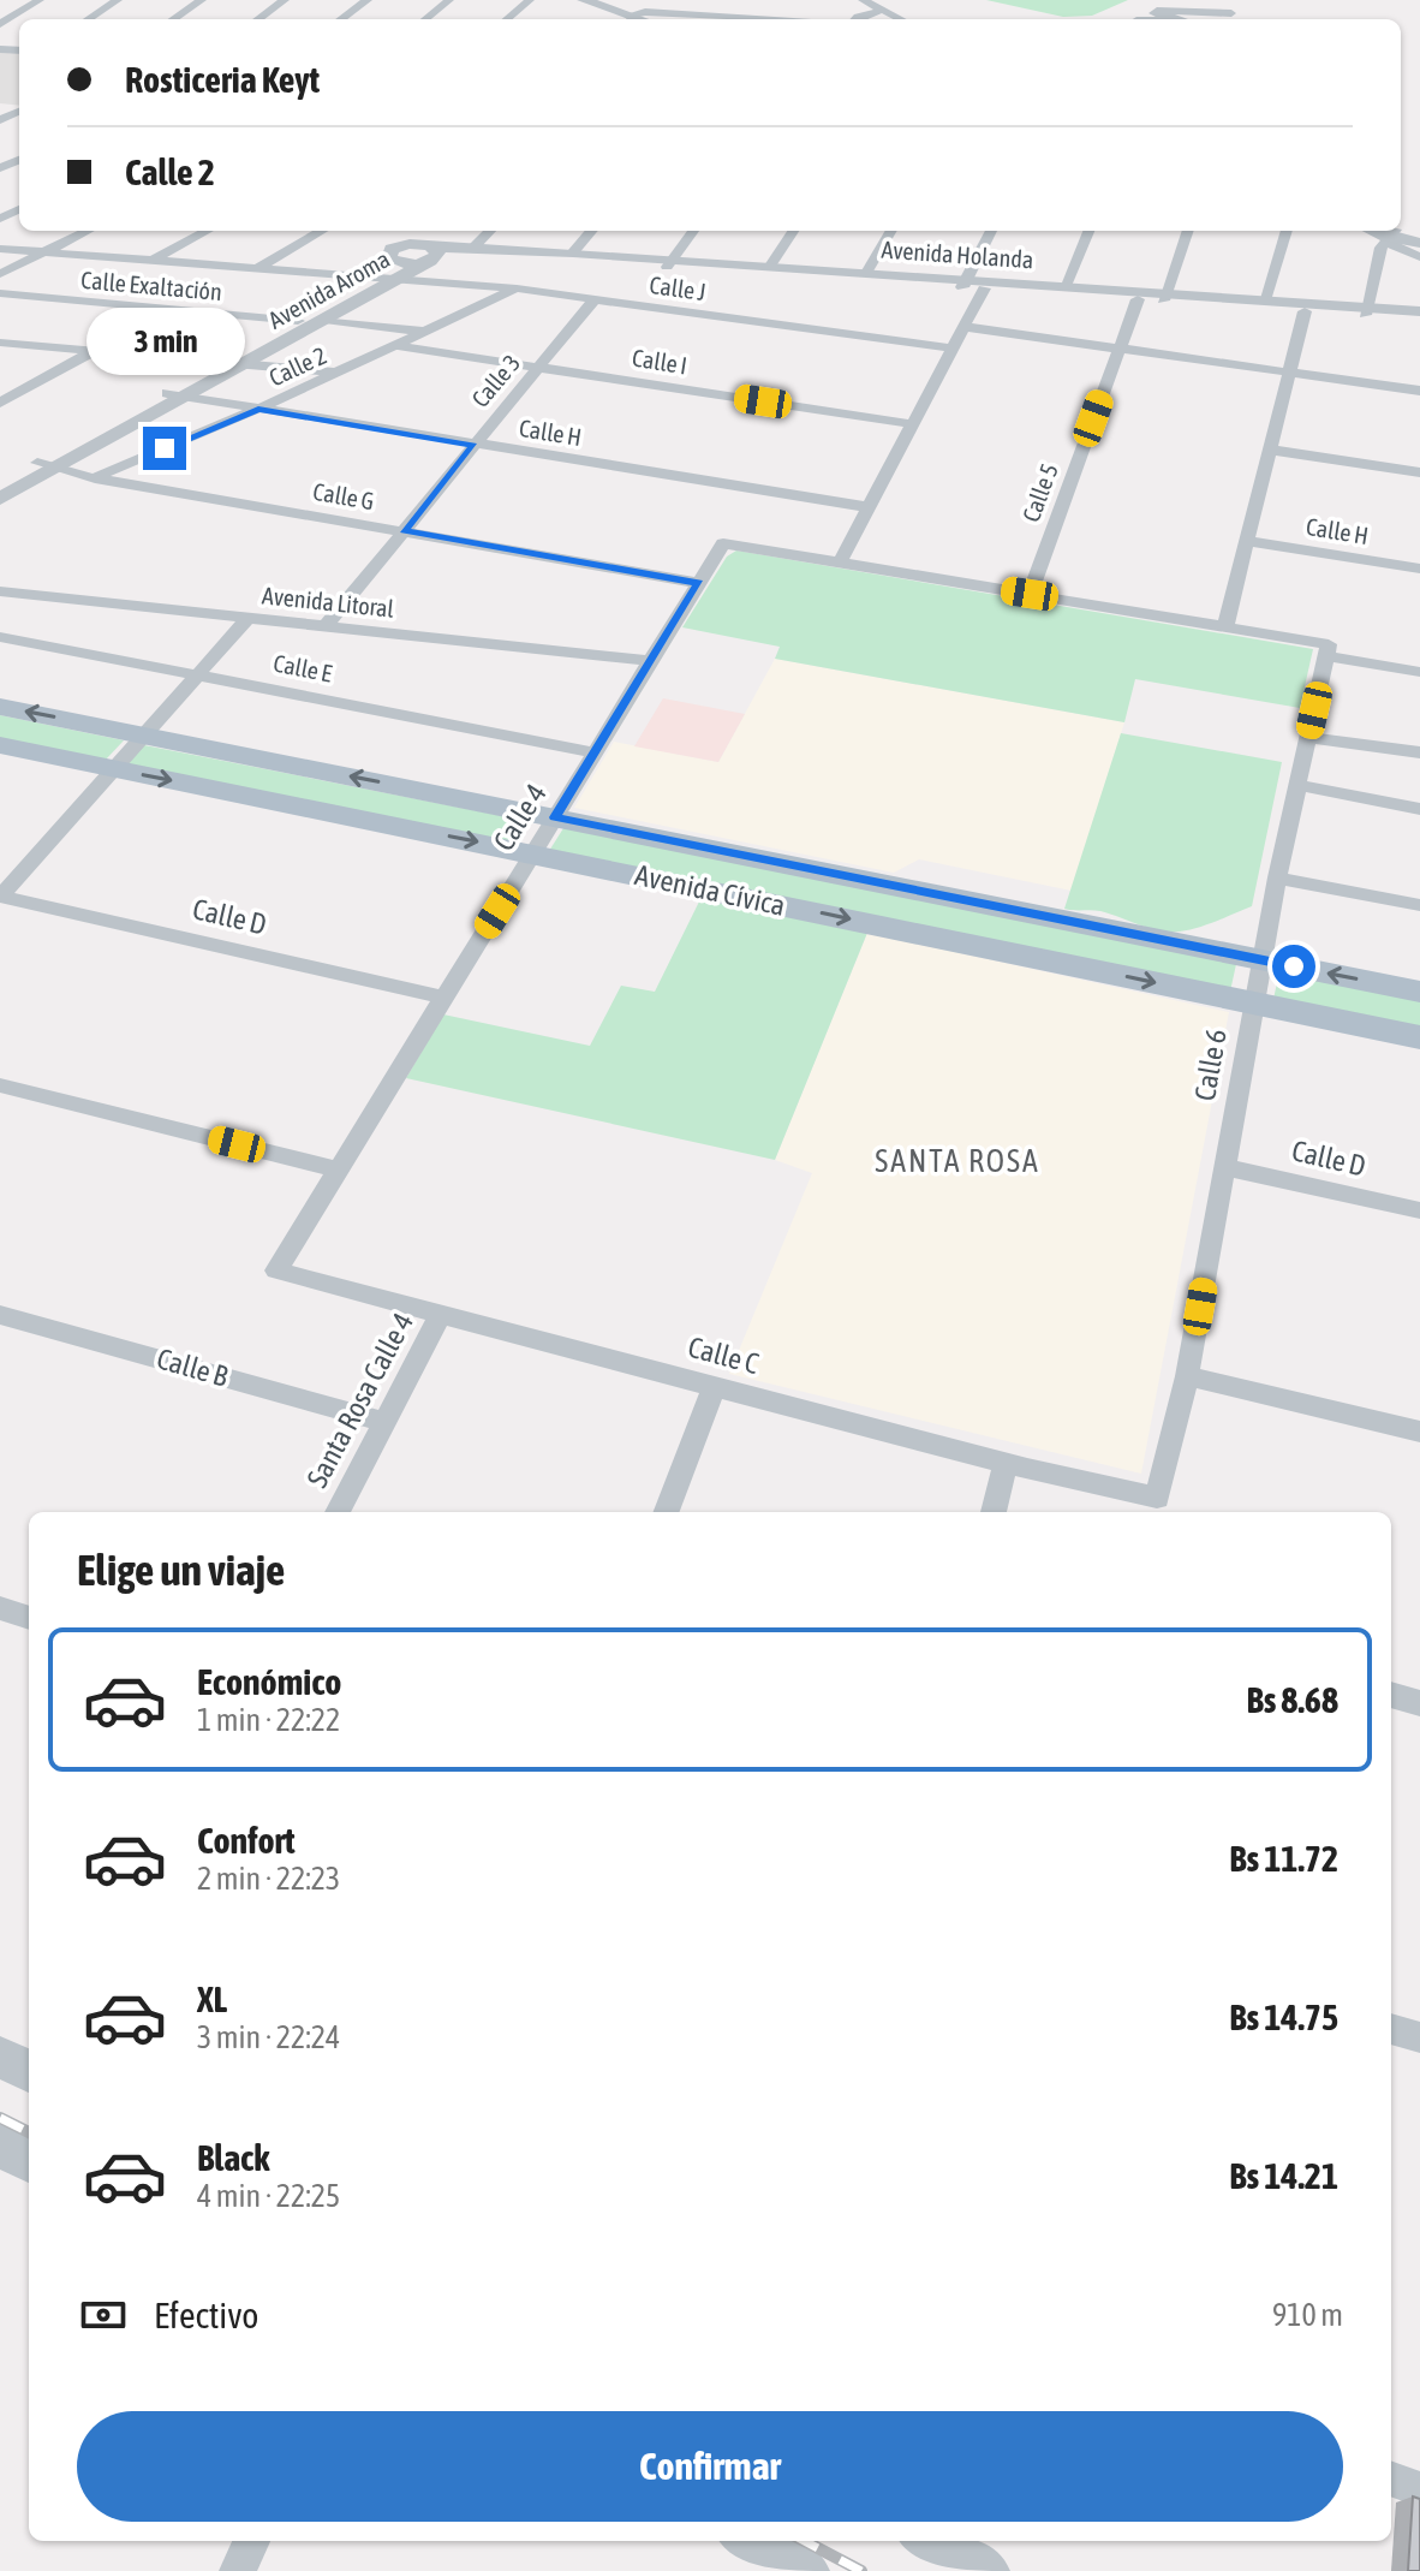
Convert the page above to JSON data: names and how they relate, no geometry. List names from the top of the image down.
{
  "streets": {
    "main road": ["Avenida Cívica"],
    "street": [
      "Avenida Holanda",
      "Calle Exaltación",
      "Calle J",
      "Avenida Aroma",
      "Calle I",
      "Calle 2",
      "Calle 3",
      "Calle H",
      "Calle 5",
      "Calle G",
      "Avenida Litoral",
      "Calle E",
      "Calle 4",
      "Calle D",
      "Calle 6",
      "Calle C",
      "Calle B",
      "Santa Rosa Calle 4"
    ]
  },
  "crossings": [
    ["Avenida Holanda", "Avenida Aroma"],
    ["Avenida Holanda", "Calle 5"],
    ["Calle Exaltación", "Avenida Aroma"],
    ["Calle J", "Avenida Aroma"],
    ["Calle J", "Calle 2"],
    ["Calle J", "Calle 3"],
    ["Avenida Aroma", "Calle H"],
    ["Avenida Aroma", "Calle G"],
    ["Calle I", "Calle 2"],
    ["Calle I", "Calle 3"],
    ["Calle 2", "Calle H"],
    ["Calle 2", "Calle G"],
    ["Calle 3", "Calle H"],
    ["Calle 3", "Calle G"],
    ["Calle 3", "Avenida Litoral"],
    ["Calle G", "Calle 4"],
    ["Avenida Litoral", "Calle 4"],
    ["Calle E", "Calle 4"],
    ["Calle 4", "Avenida Cívica"],
    ["Calle 4", "Calle D"],
    ["Calle 4", "Calle C"],
    ["Avenida Cívica", "Calle 6"],
    ["Calle D", "Calle 6"],
    ["Calle 6", "Calle C"],
    ["Calle C", "Santa Rosa Calle 4"],
    ["Calle B", "Santa Rosa Calle 4"]
  ],
  "districts": ["SANTA ROSA"],
  "page": {
    "banner": ["Rosticeria Keyt", "Calle 2"],
    "bubble": "3 min",
    "heading": "Elige un viaje",
    "list": [
      {
        "name": "Económico",
        "note": "1 min · 22:22",
        "value": "Bs 8.68"
      },
      {
        "name": "Confort",
        "note": "2 min · 22:23",
        "value": "Bs 11.72"
      },
      {
        "name": "XL",
        "note": "3 min · 22:24",
        "value": "Bs 14.75"
      },
      {
        "name": "Black",
        "note": "4 min · 22:25",
        "value": "Bs 14.21"
      }
    ],
    "pay": ["Efectivo", "910 m"],
    "buttons": "Confirmar"
  }
}
